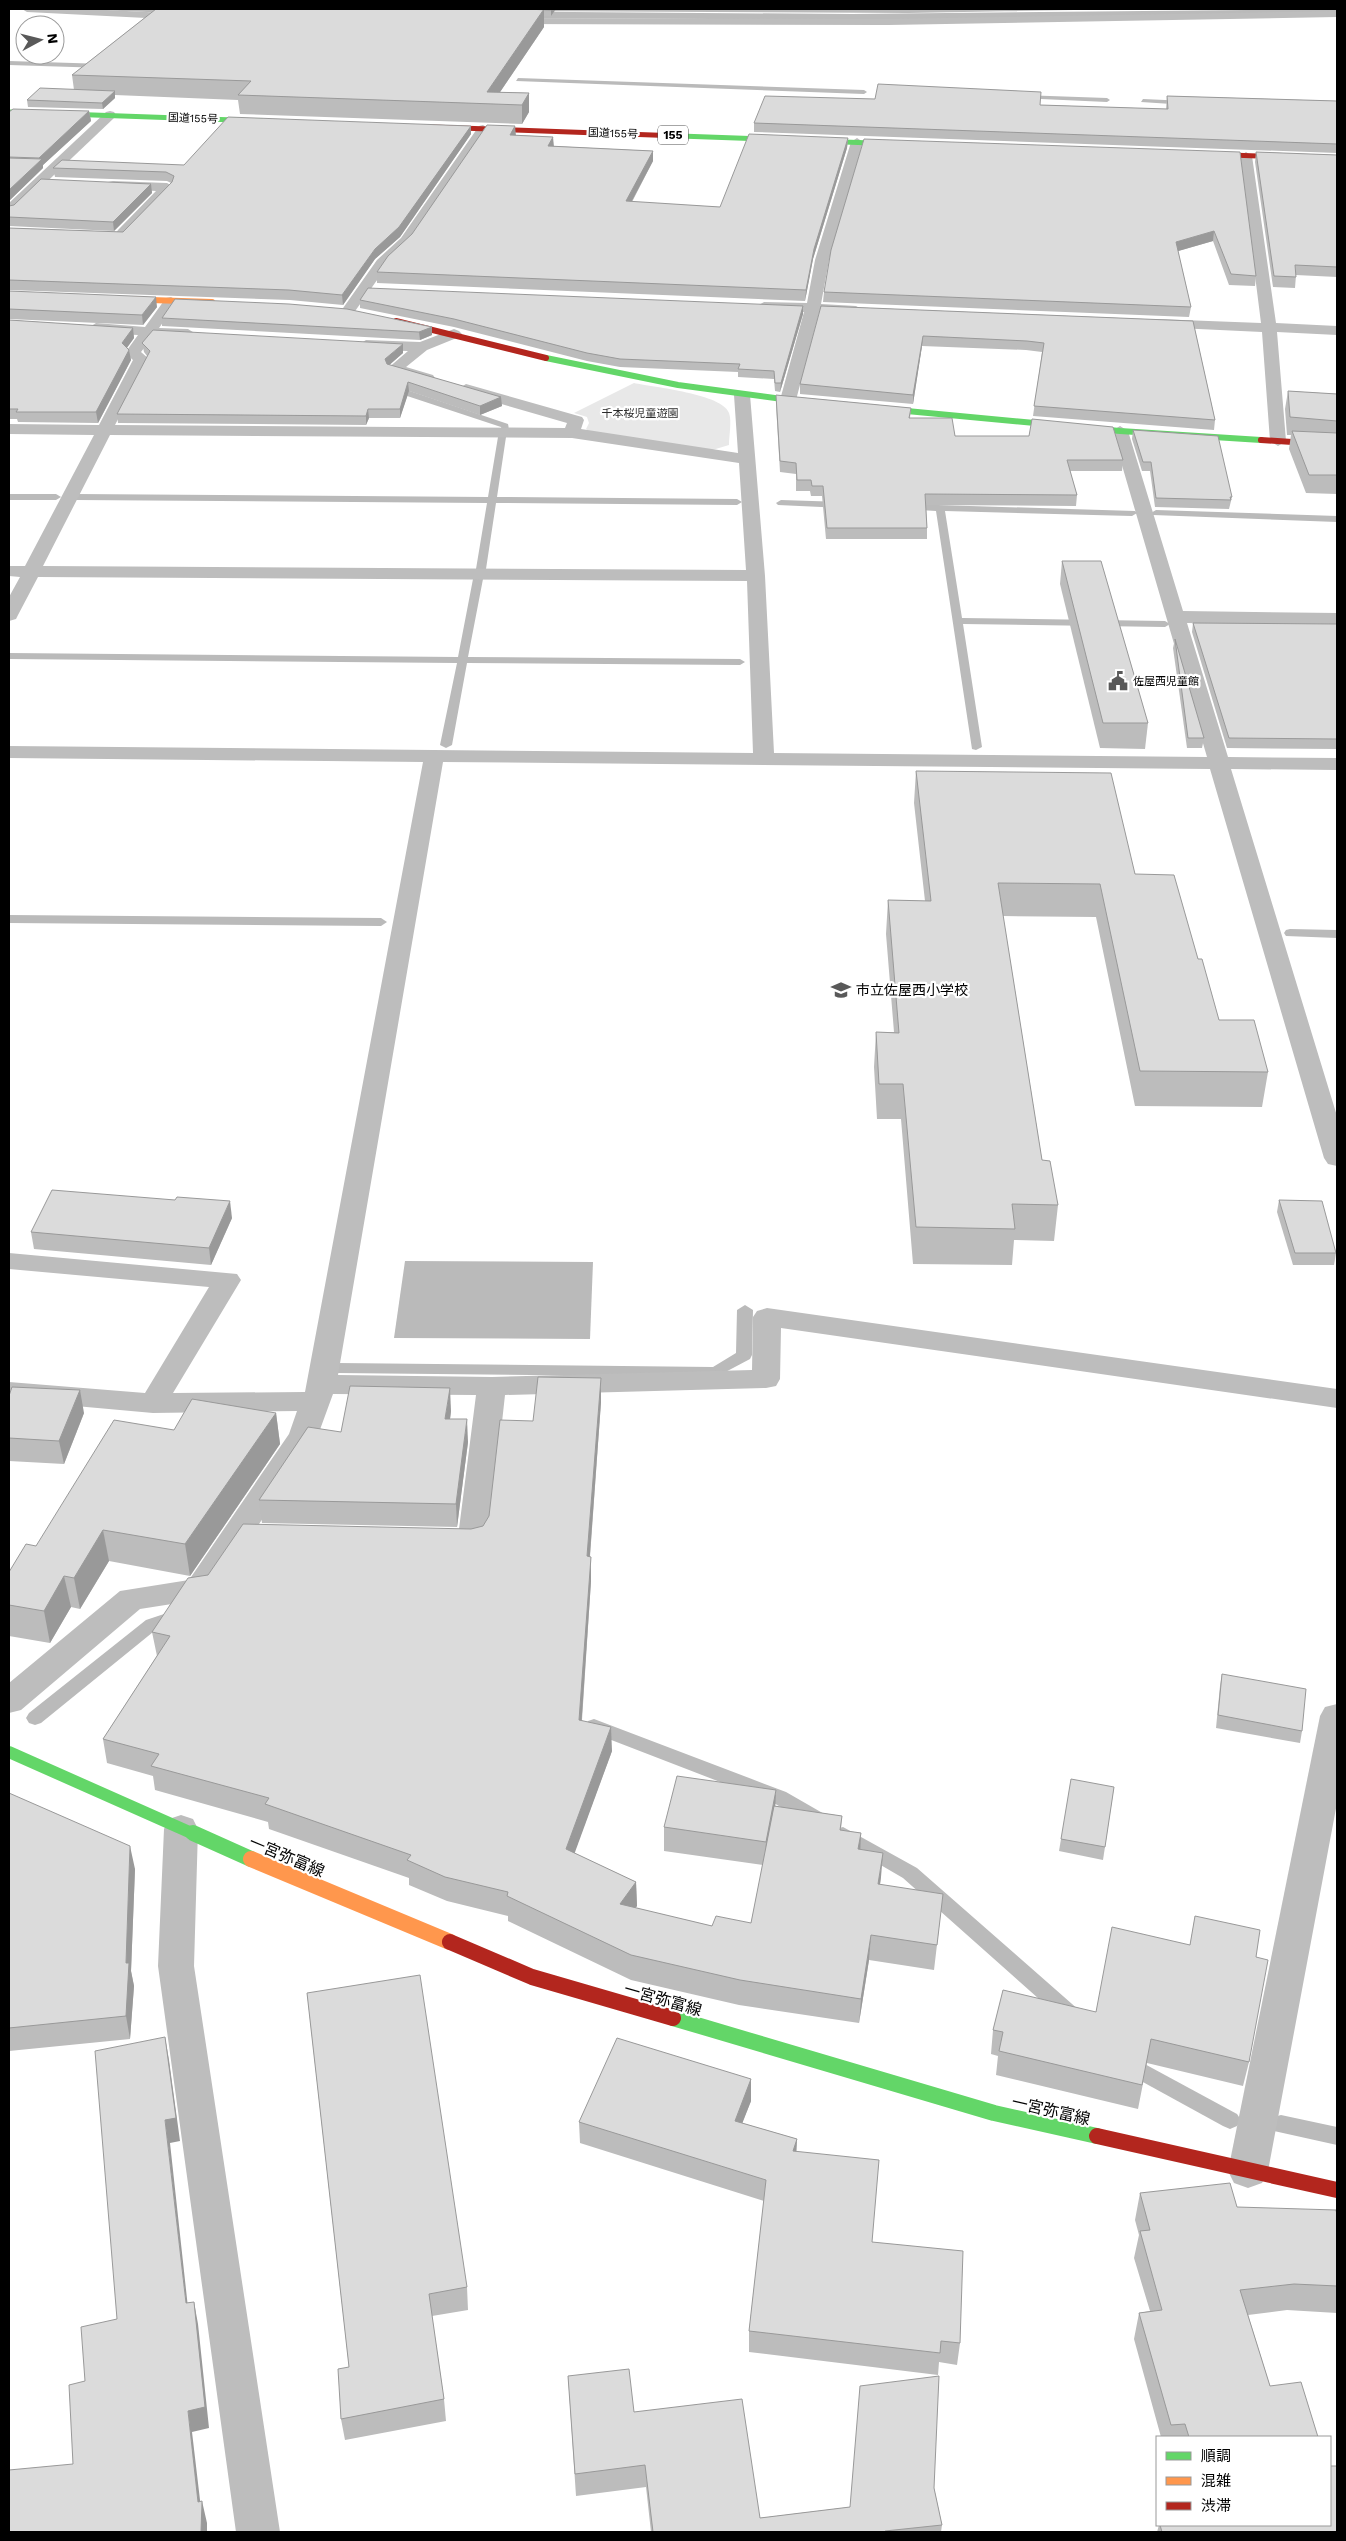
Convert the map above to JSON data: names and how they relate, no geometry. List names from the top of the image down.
{
  "streets": {
    "main road": ["国道155号", "155", "一宮弥富線"]
  },
  "parks": ["千本桜児童遊園"],
  "places": {
    "public building": ["佐屋西児童館"],
    "school or university": ["市立佐屋西小学校"]
  },
  "legend": ["順調", "混雑", "渋滞"],
  "north": "right"
}
